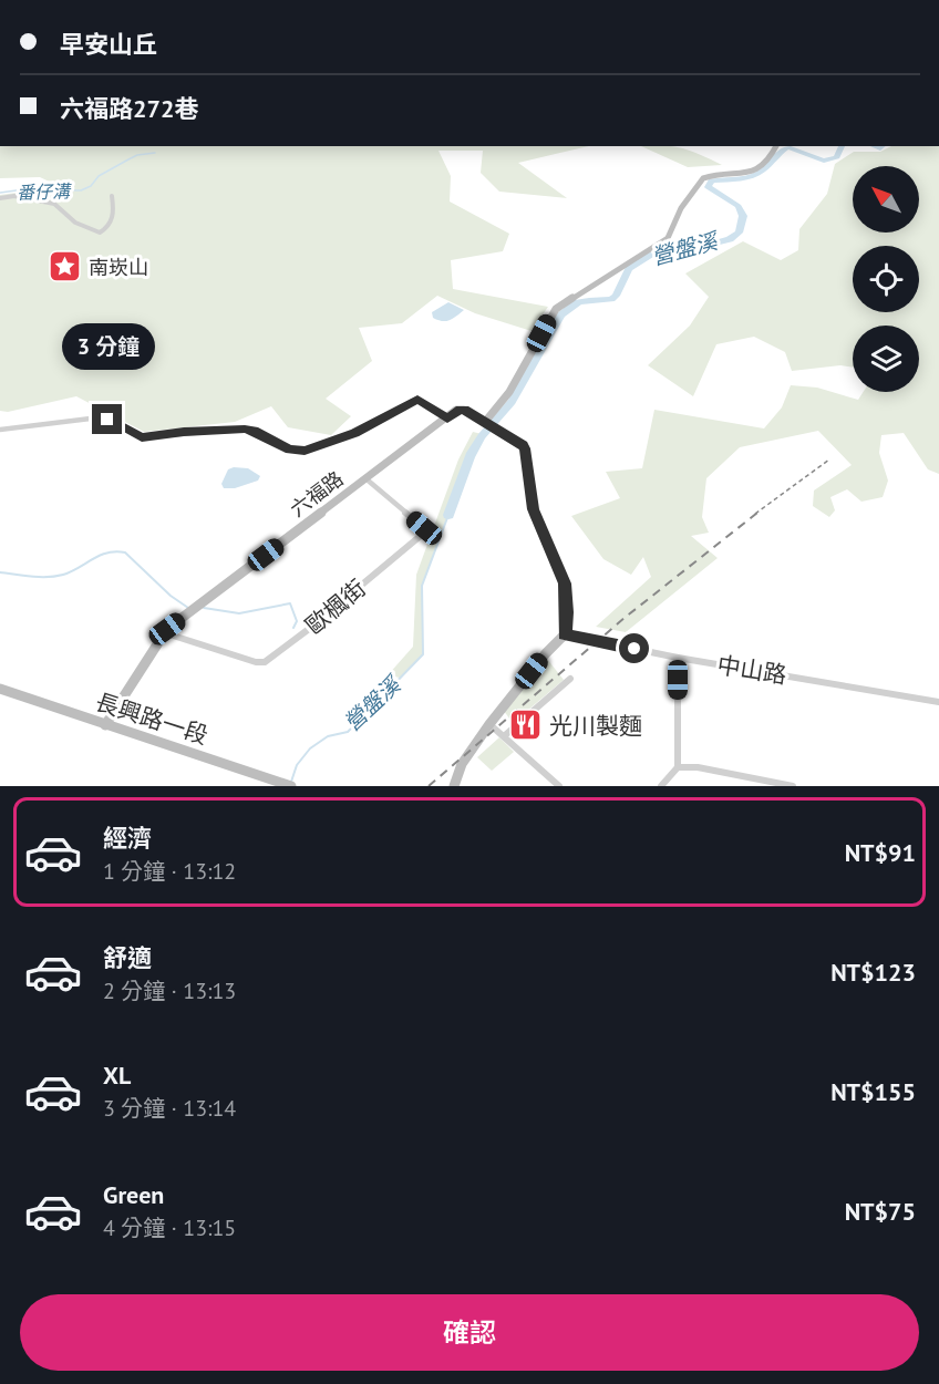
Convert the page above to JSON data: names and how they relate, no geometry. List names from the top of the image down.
{
  "streets": {
    "street": [
      "六福路",
      "歐楓街",
      "中山路",
      "長興路一段"
    ]
  },
  "crossings": [
    ["六福路", "歐楓街"],
    ["六福路", "長興路一段"]
  ],
  "water": ["番仔溝", "營盤溪"],
  "places": {
    "place": ["南崁山"],
    "restaurant": ["光川製麵"]
  },
  "north": "top left",
  "page": {
    "banner": ["早安山丘", "六福路272巷"],
    "bubble": "3 分鐘",
    "list": [
      {
        "name": "經濟",
        "note": "1 分鐘 · 13:12",
        "value": "NT$91"
      },
      {
        "name": "舒適",
        "note": "2 分鐘 · 13:13",
        "value": "NT$123"
      },
      {
        "name": "XL",
        "note": "3 分鐘 · 13:14",
        "value": "NT$155"
      },
      {
        "name": "Green",
        "note": "4 分鐘 · 13:15",
        "value": "NT$75"
      }
    ],
    "buttons": "確認"
  }
}
